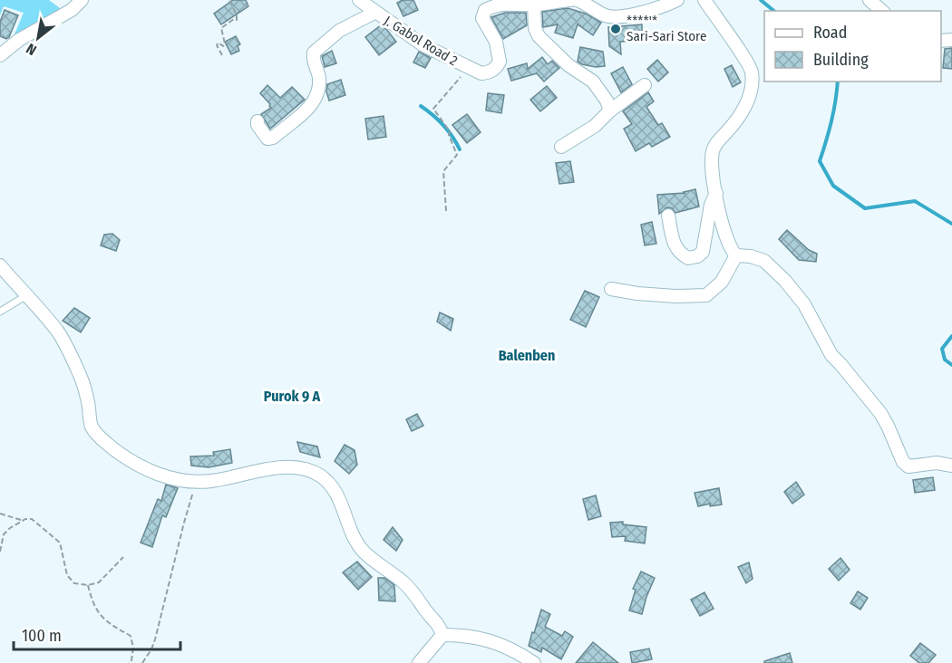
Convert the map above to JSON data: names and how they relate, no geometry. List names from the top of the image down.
{
  "streets": {
    "street": ["J. Gabol Road 2"]
  },
  "districts": ["Balenben", "Purok 9 A"],
  "places": ["****'* Sari-Sari Store"],
  "legend": ["Road", "Building"],
  "scale_bar": "100 m",
  "north": "bottom left"
}
